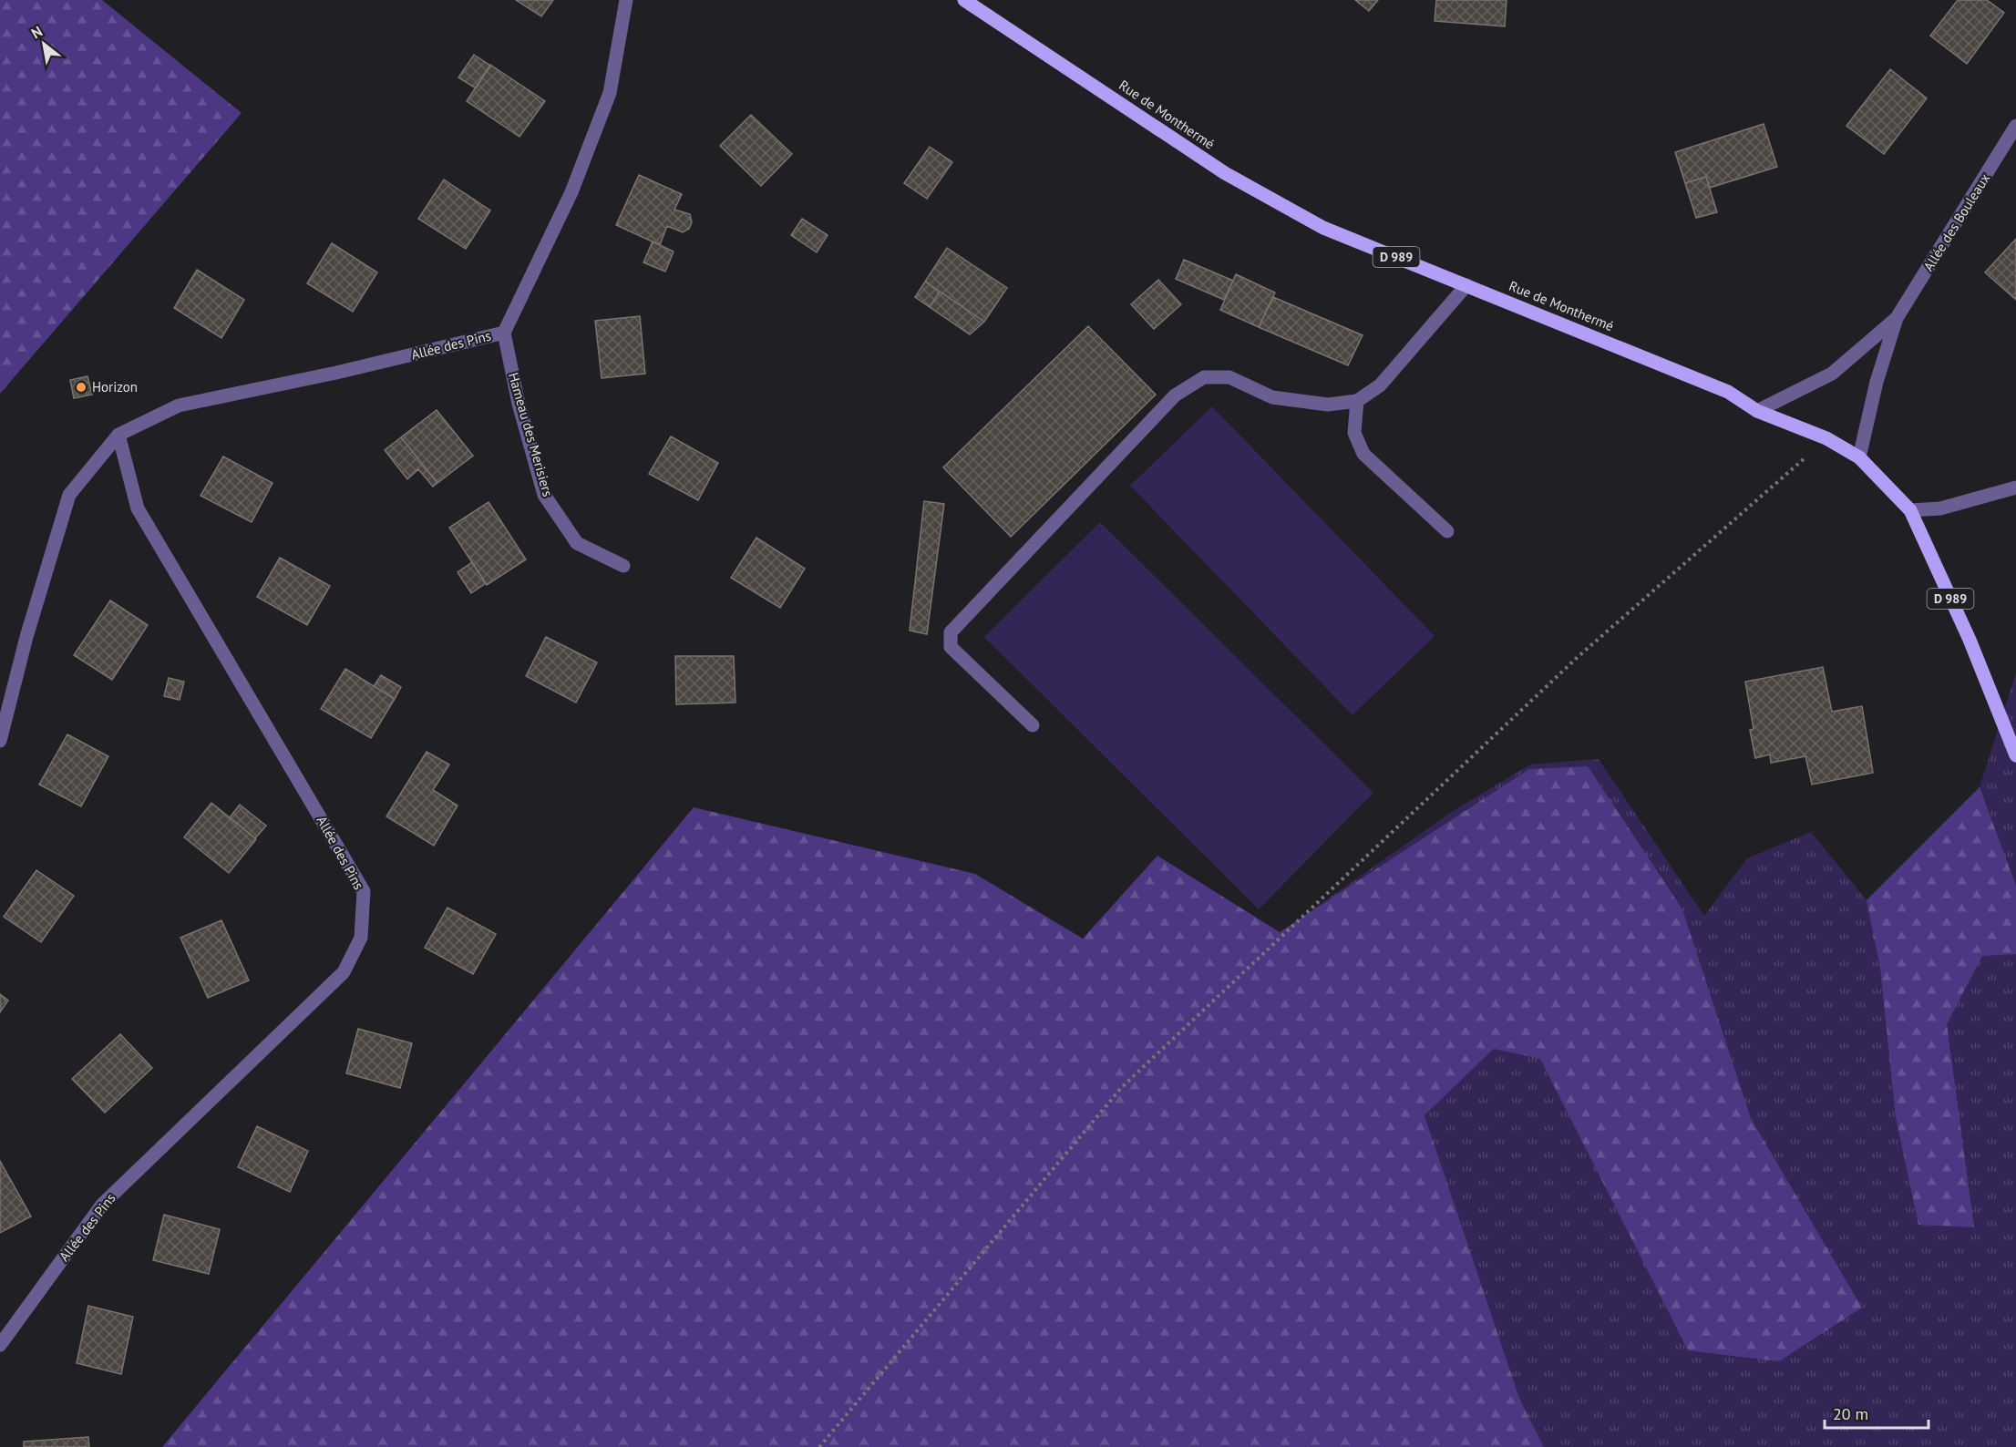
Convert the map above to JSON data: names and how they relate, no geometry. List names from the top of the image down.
{
  "streets": {
    "main road": ["Rue de Monthermé", "D 989"],
    "street": ["Allée des Bouleaux", "Allée des Pins", "Hameau des Merisiers"]
  },
  "crossings": [
    ["Rue de Monthermé", "Allée des Bouleaux"],
    ["Allée des Pins", "Hameau des Merisiers"]
  ],
  "places": ["Horizon"],
  "scale_bar": "20 m",
  "north": "top left"
}
